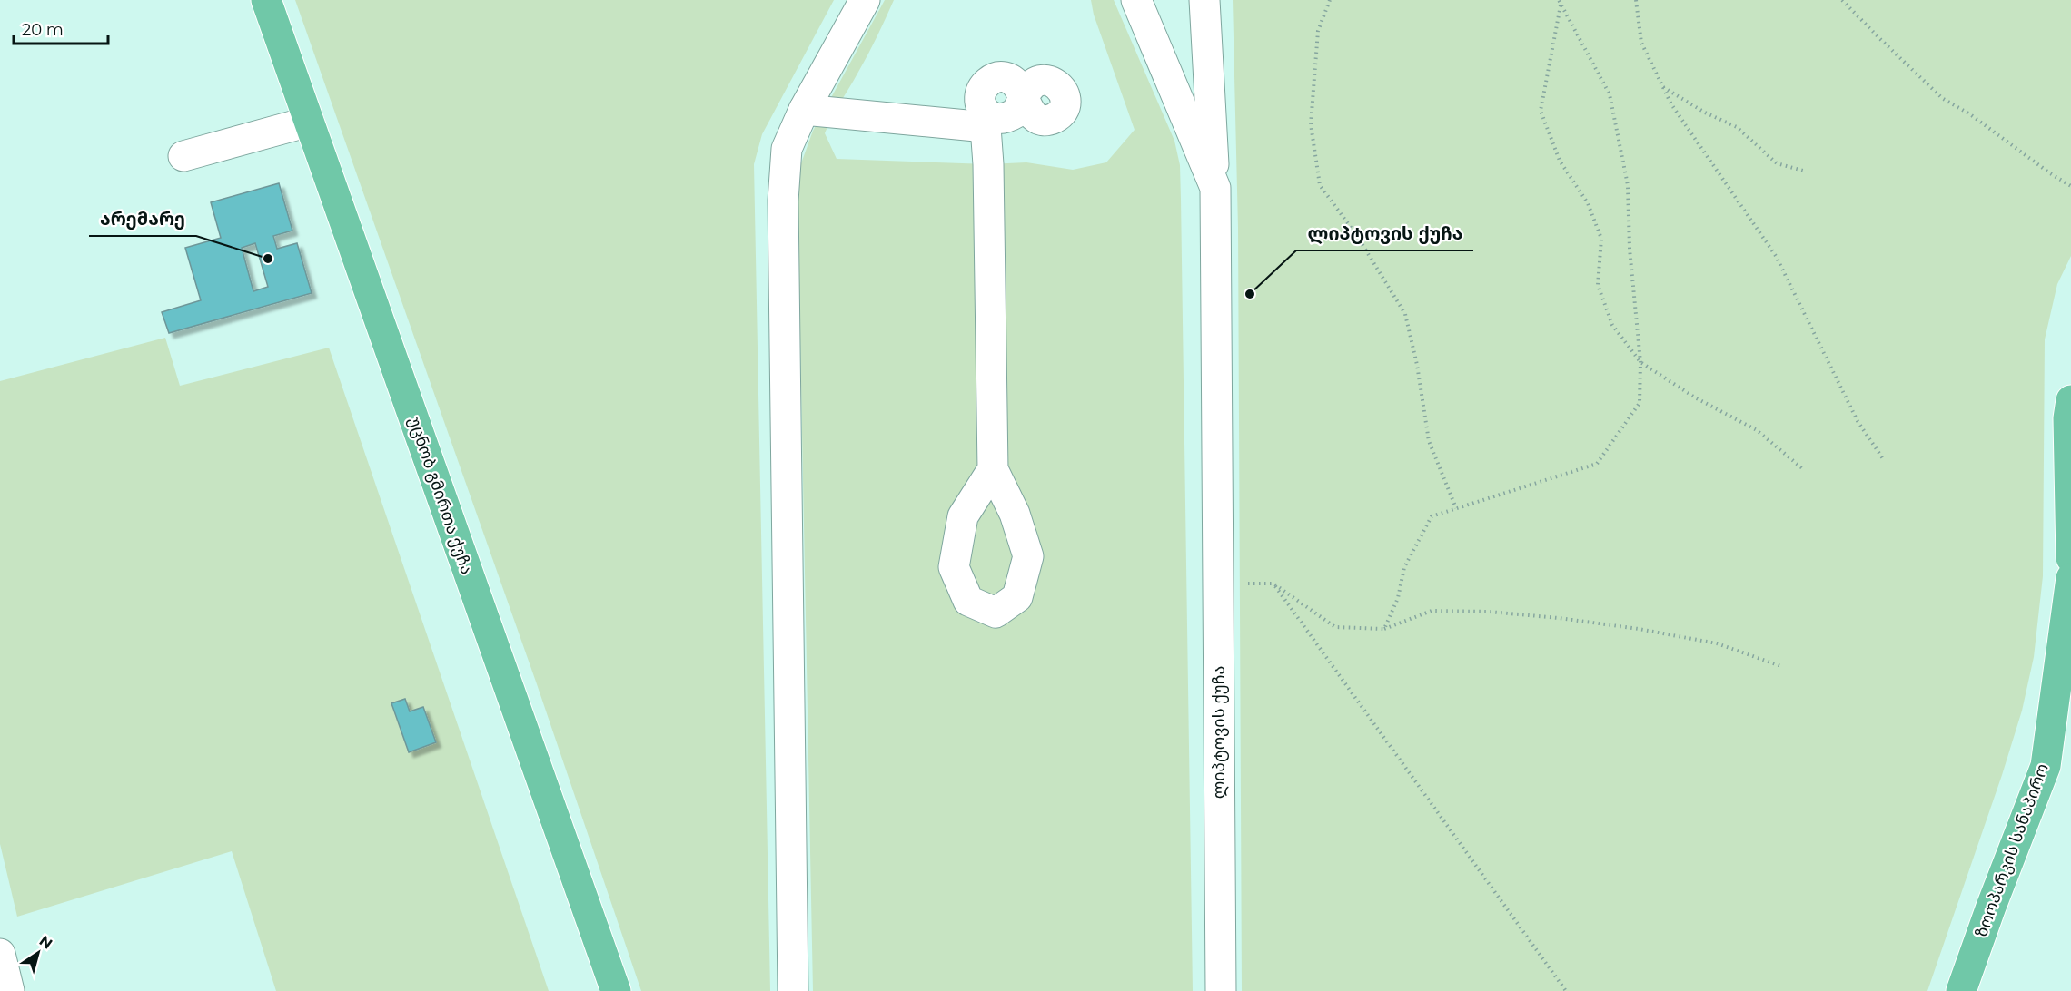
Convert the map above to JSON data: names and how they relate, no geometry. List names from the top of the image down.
{
  "streets": {
    "main road": ["უცნობ გმირთა ქუჩა", "ზოოპარკის სანაპირო"],
    "street": ["ლიპტოვის ქუჩა"]
  },
  "places": ["არემარე", "ლიპტოვის ქუჩა"],
  "scale_bar": "20 m",
  "north": "top right"
}
